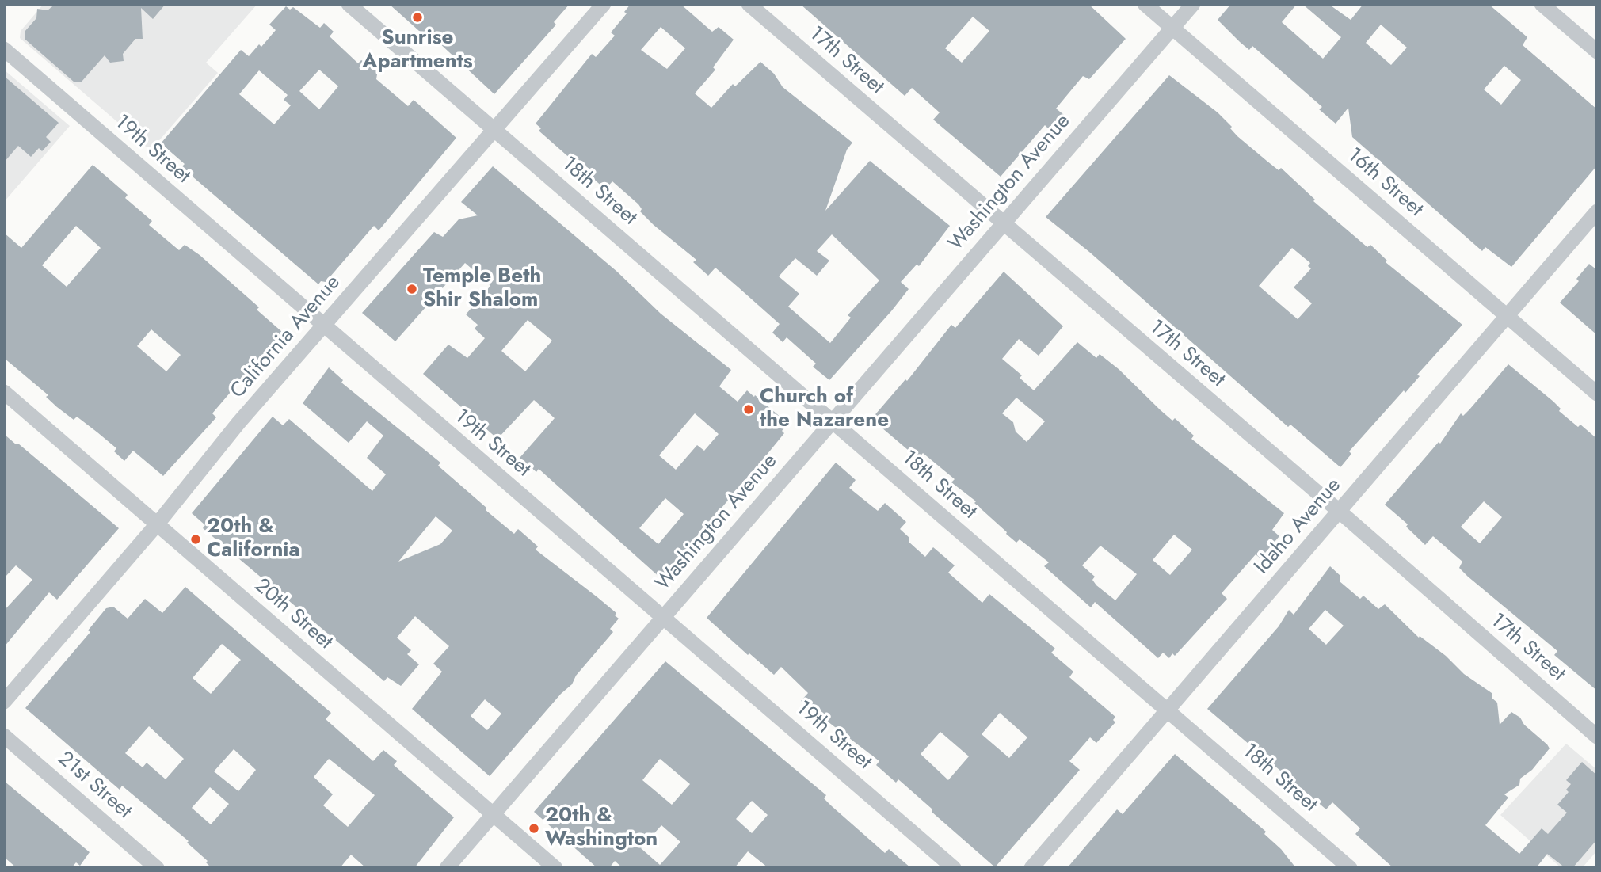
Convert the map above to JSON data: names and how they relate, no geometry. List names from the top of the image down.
{
  "streets": {
    "street": [
      "17th Street",
      "19th Street",
      "Washington Avenue",
      "16th Street",
      "18th Street",
      "California Avenue",
      "Idaho Avenue",
      "20th Street",
      "21st Street"
    ]
  },
  "crossings": [
    ["17th Street", "Washington Avenue"],
    ["17th Street", "Idaho Avenue"],
    ["19th Street", "Washington Avenue"],
    ["19th Street", "California Avenue"],
    ["Washington Avenue", "16th Street"],
    ["Washington Avenue", "18th Street"],
    ["Washington Avenue", "20th Street"],
    ["16th Street", "Idaho Avenue"],
    ["18th Street", "California Avenue"],
    ["18th Street", "Idaho Avenue"],
    ["California Avenue", "20th Street"]
  ],
  "places": [
    "Sunrise Apartments",
    "Temple Beth Shir Shalom",
    "Church of the Nazarene",
    "20th & California",
    "20th & Washington"
  ]
}
